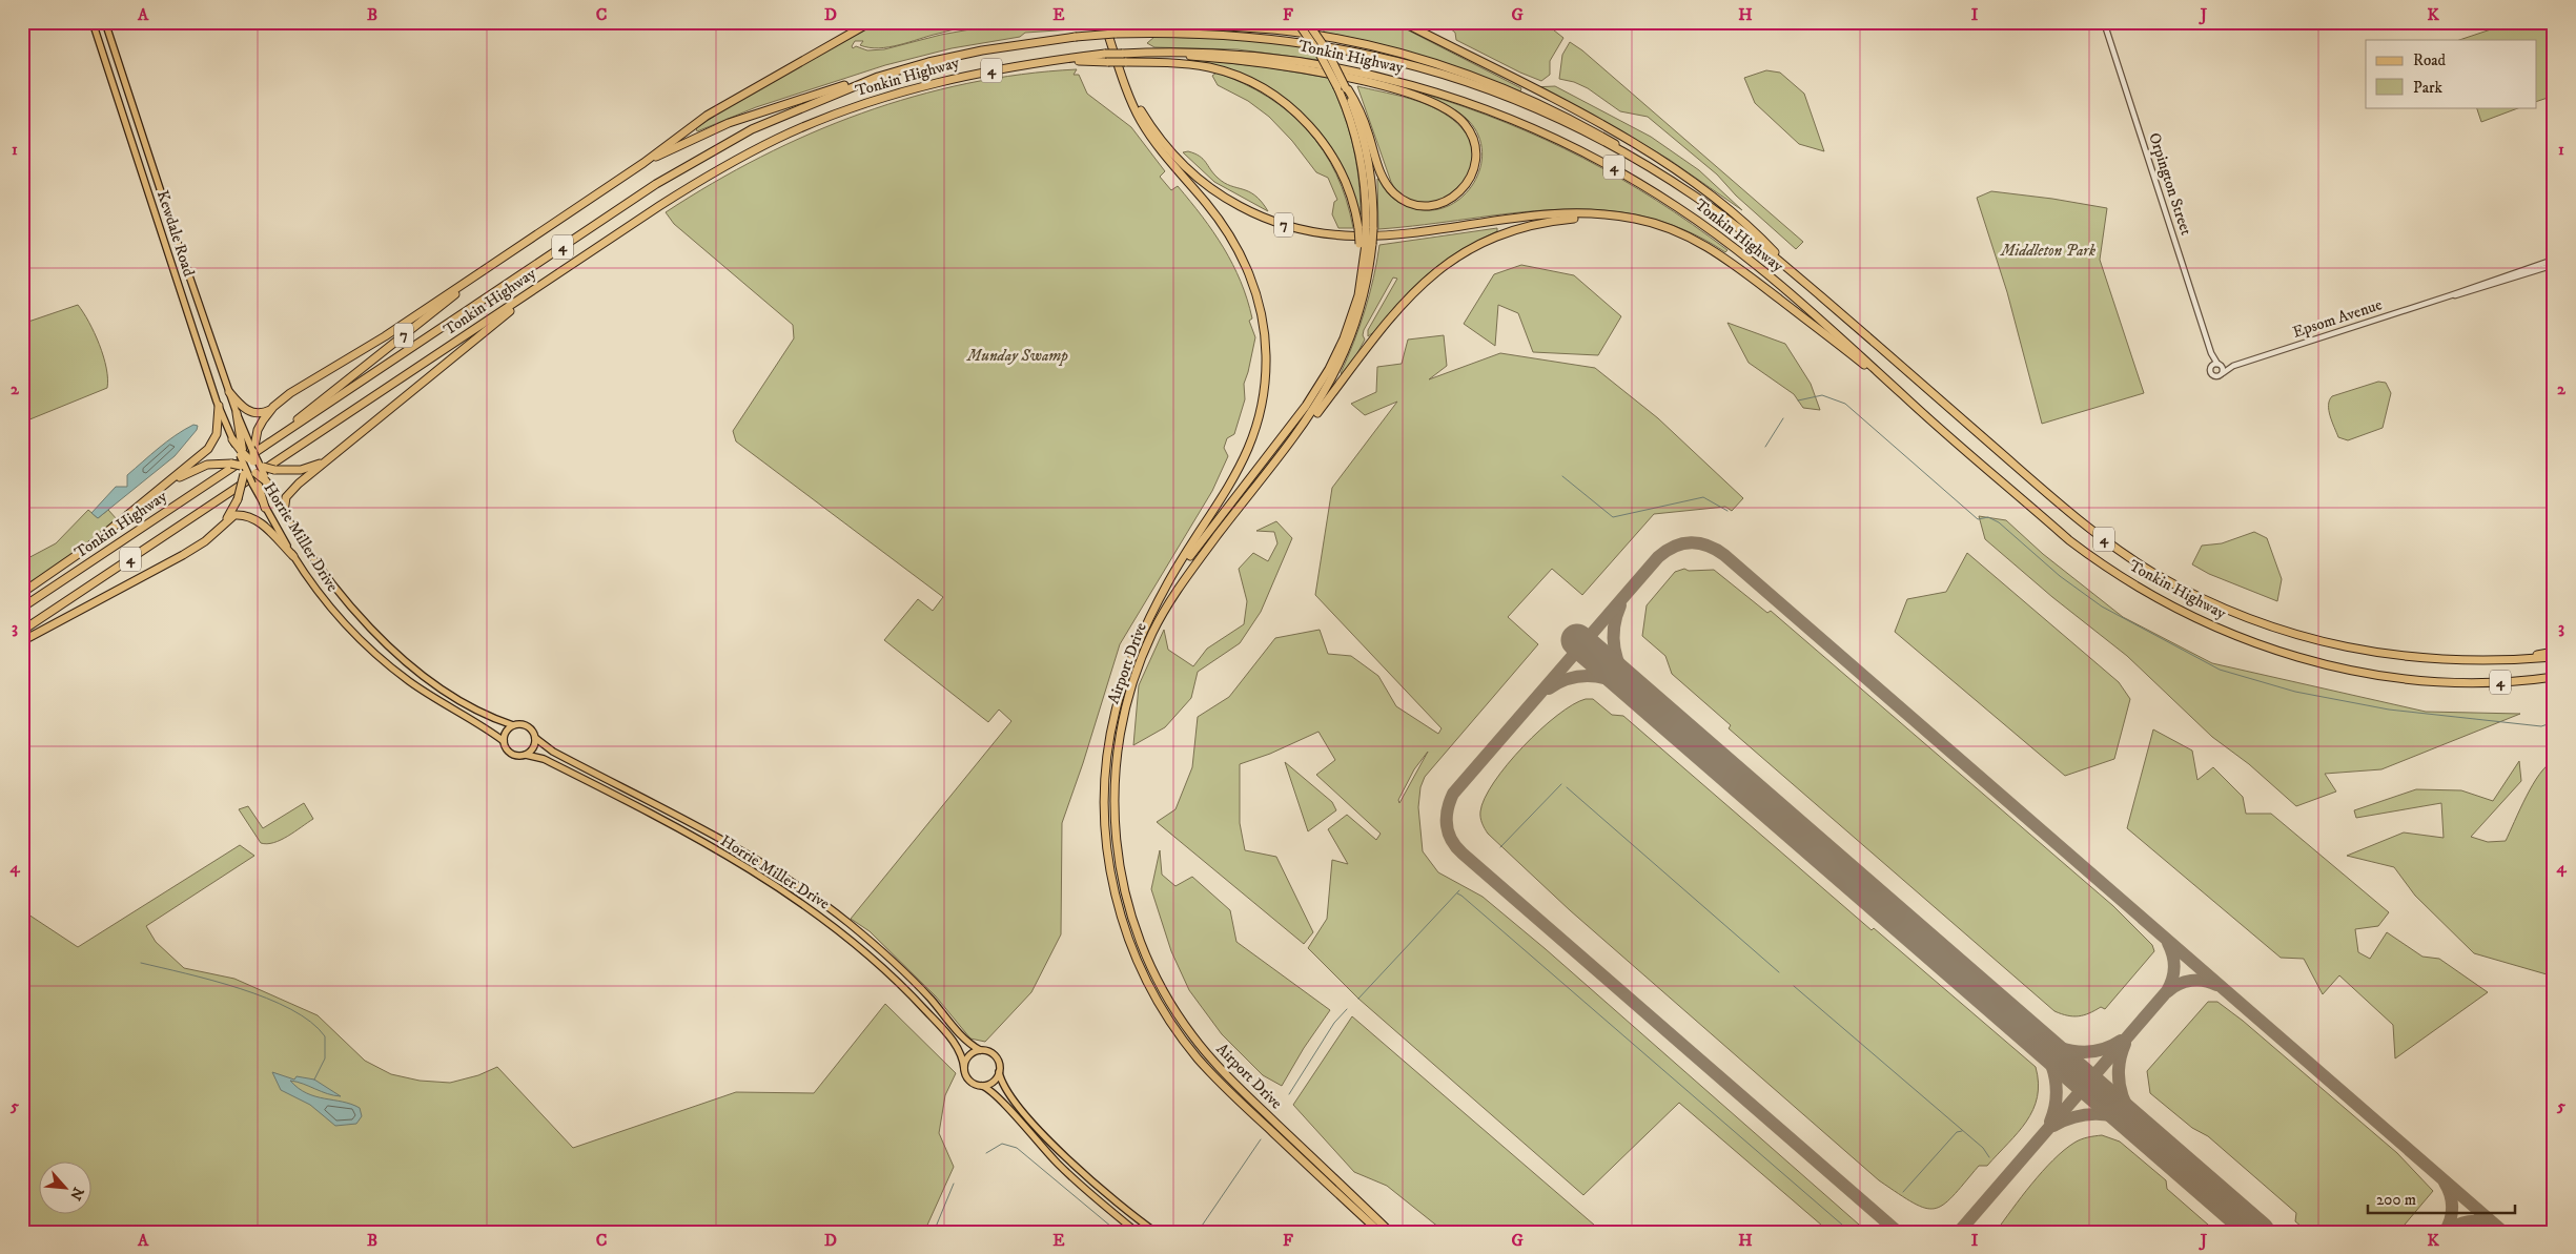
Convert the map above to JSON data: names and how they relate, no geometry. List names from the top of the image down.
{
  "streets": {
    "highway": [
      "Tonkin Highway",
      "4",
      "7",
      "Airport Drive"
    ],
    "main road": ["Kewdale Road", "Horrie Miller Drive"],
    "street": ["Orpington Street", "Epsom Avenue"]
  },
  "crossings": [
    ["Tonkin Highway", "7"],
    ["Orpington Street", "Epsom Avenue"]
  ],
  "parks": ["Middleton Park", "Munday Swamp"],
  "legend": ["Road", "Park"],
  "scale_bar": "200 m",
  "north": "bottom right",
  "grid": {
    "columns": [
      "A",
      "B",
      "C",
      "D",
      "E",
      "F",
      "G",
      "H",
      "I",
      "J",
      "K"
    ],
    "rows": [
      "1",
      "2",
      "3",
      "4",
      "5"
    ]
  }
}
